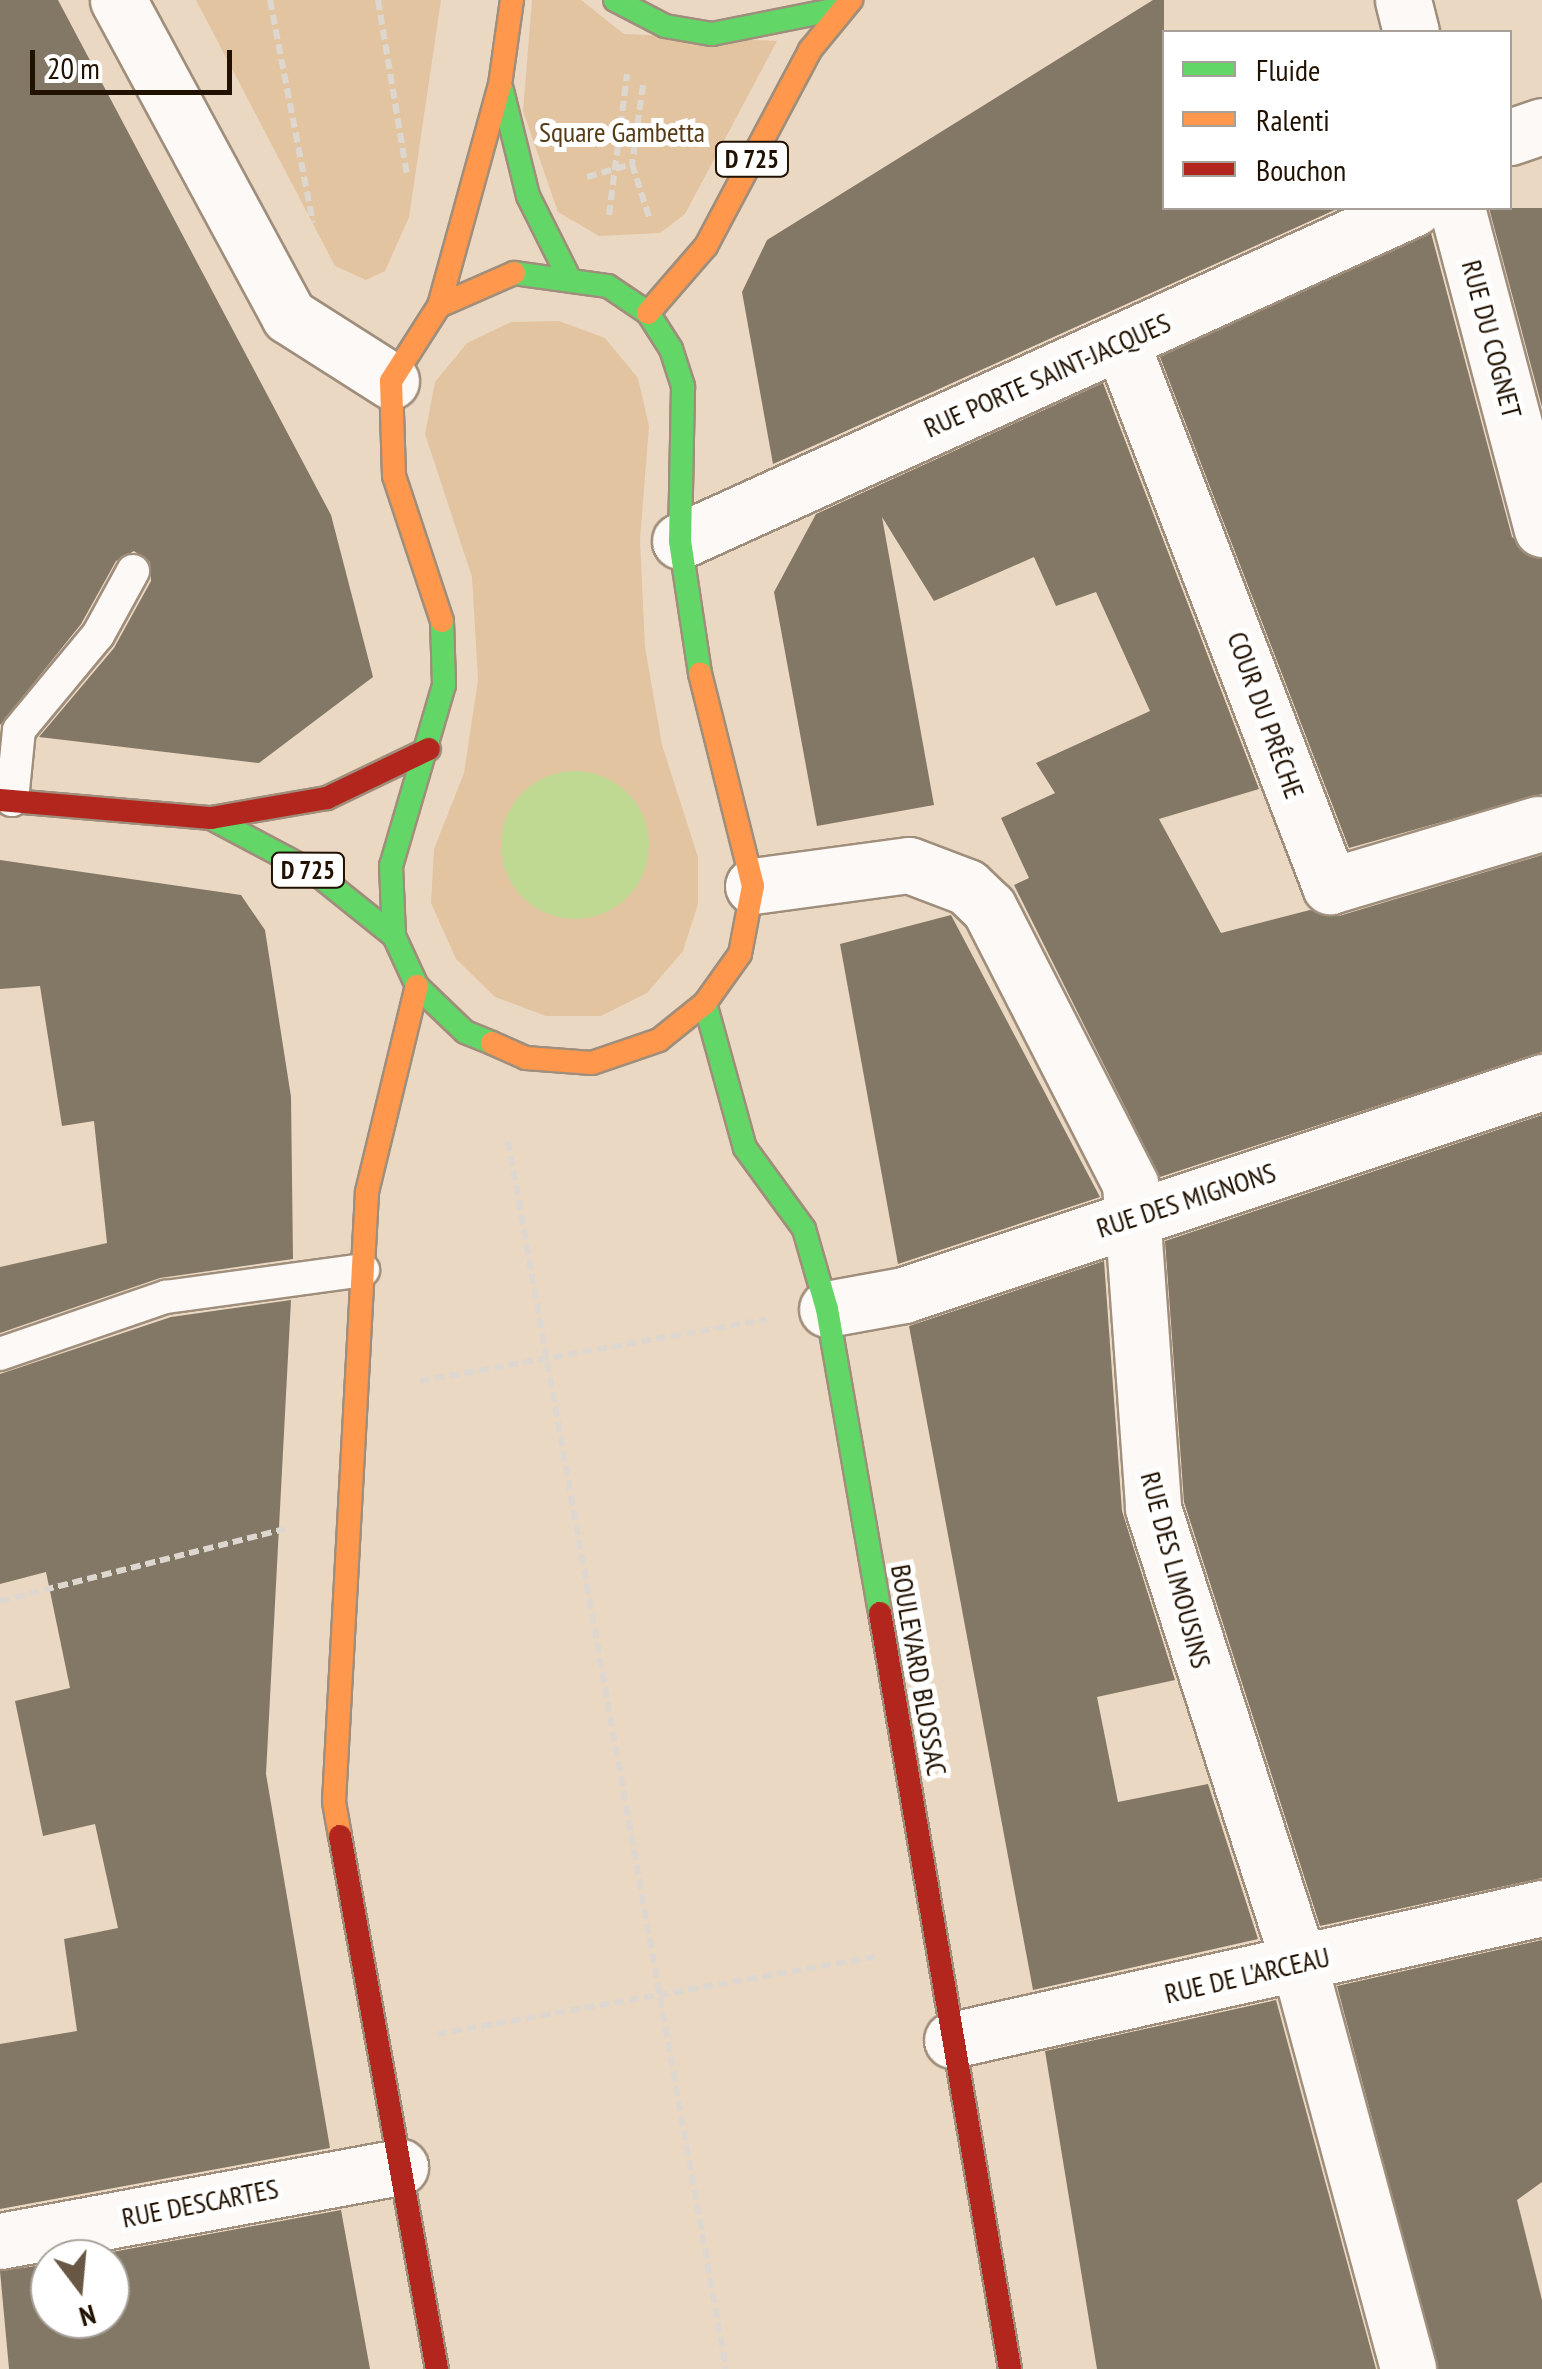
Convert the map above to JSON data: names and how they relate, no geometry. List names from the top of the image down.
{
  "streets": {
    "main road": ["D 725", "BOULEVARD BLOSSAC"],
    "street": [
      "RUE DU COGNET",
      "RUE PORTE SAINT-JACQUES",
      "COUR DU PRÊCHE",
      "RUE DES MIGNONS",
      "RUE DES LIMOUSINS",
      "RUE DE L'ARCEAU",
      "RUE DESCARTES"
    ]
  },
  "crossings": [
    ["RUE PORTE SAINT-JACQUES", "COUR DU PRÊCHE"],
    ["RUE DES MIGNONS", "RUE DES LIMOUSINS"],
    ["RUE DES MIGNONS", "BOULEVARD BLOSSAC"],
    ["RUE DES LIMOUSINS", "RUE DE L'ARCEAU"],
    ["BOULEVARD BLOSSAC", "RUE DE L'ARCEAU"]
  ],
  "parks": ["Square Gambetta"],
  "legend": ["Fluide", "Ralenti", "Bouchon"],
  "scale_bar": "20 m",
  "north": "bottom"
}
